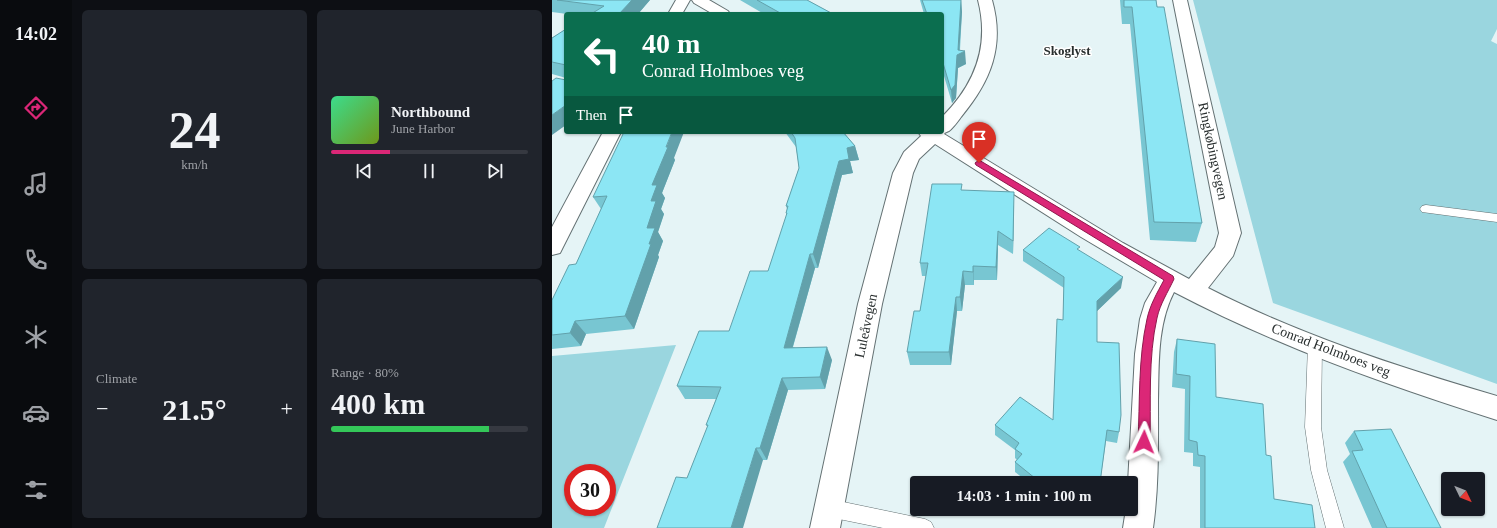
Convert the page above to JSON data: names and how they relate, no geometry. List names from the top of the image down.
{
  "streets": {
    "street": ["Ringkøbingvegen", "Luleåvegen", "Conrad Holmboes veg"]
  },
  "crossings": [
    ["Ringkøbingvegen", "Conrad Holmboes veg"]
  ],
  "districts": ["Skoglyst"],
  "north": "bottom right",
  "page": {
    "tabs": "14:02",
    "tile": [
      ["24", "km/h"],
      "Climate",
      ["Range · 80%", "400 km"]
    ],
    "turn": ["40 m", "Conrad Holmboes veg"],
    "song": ["Northbound", "June Harbor"],
    "then": "Then",
    "heat": ["−", "21.5°", "+"],
    "limit": "30",
    "trip": "14:03 · 1 min · 100 m"
  }
}
